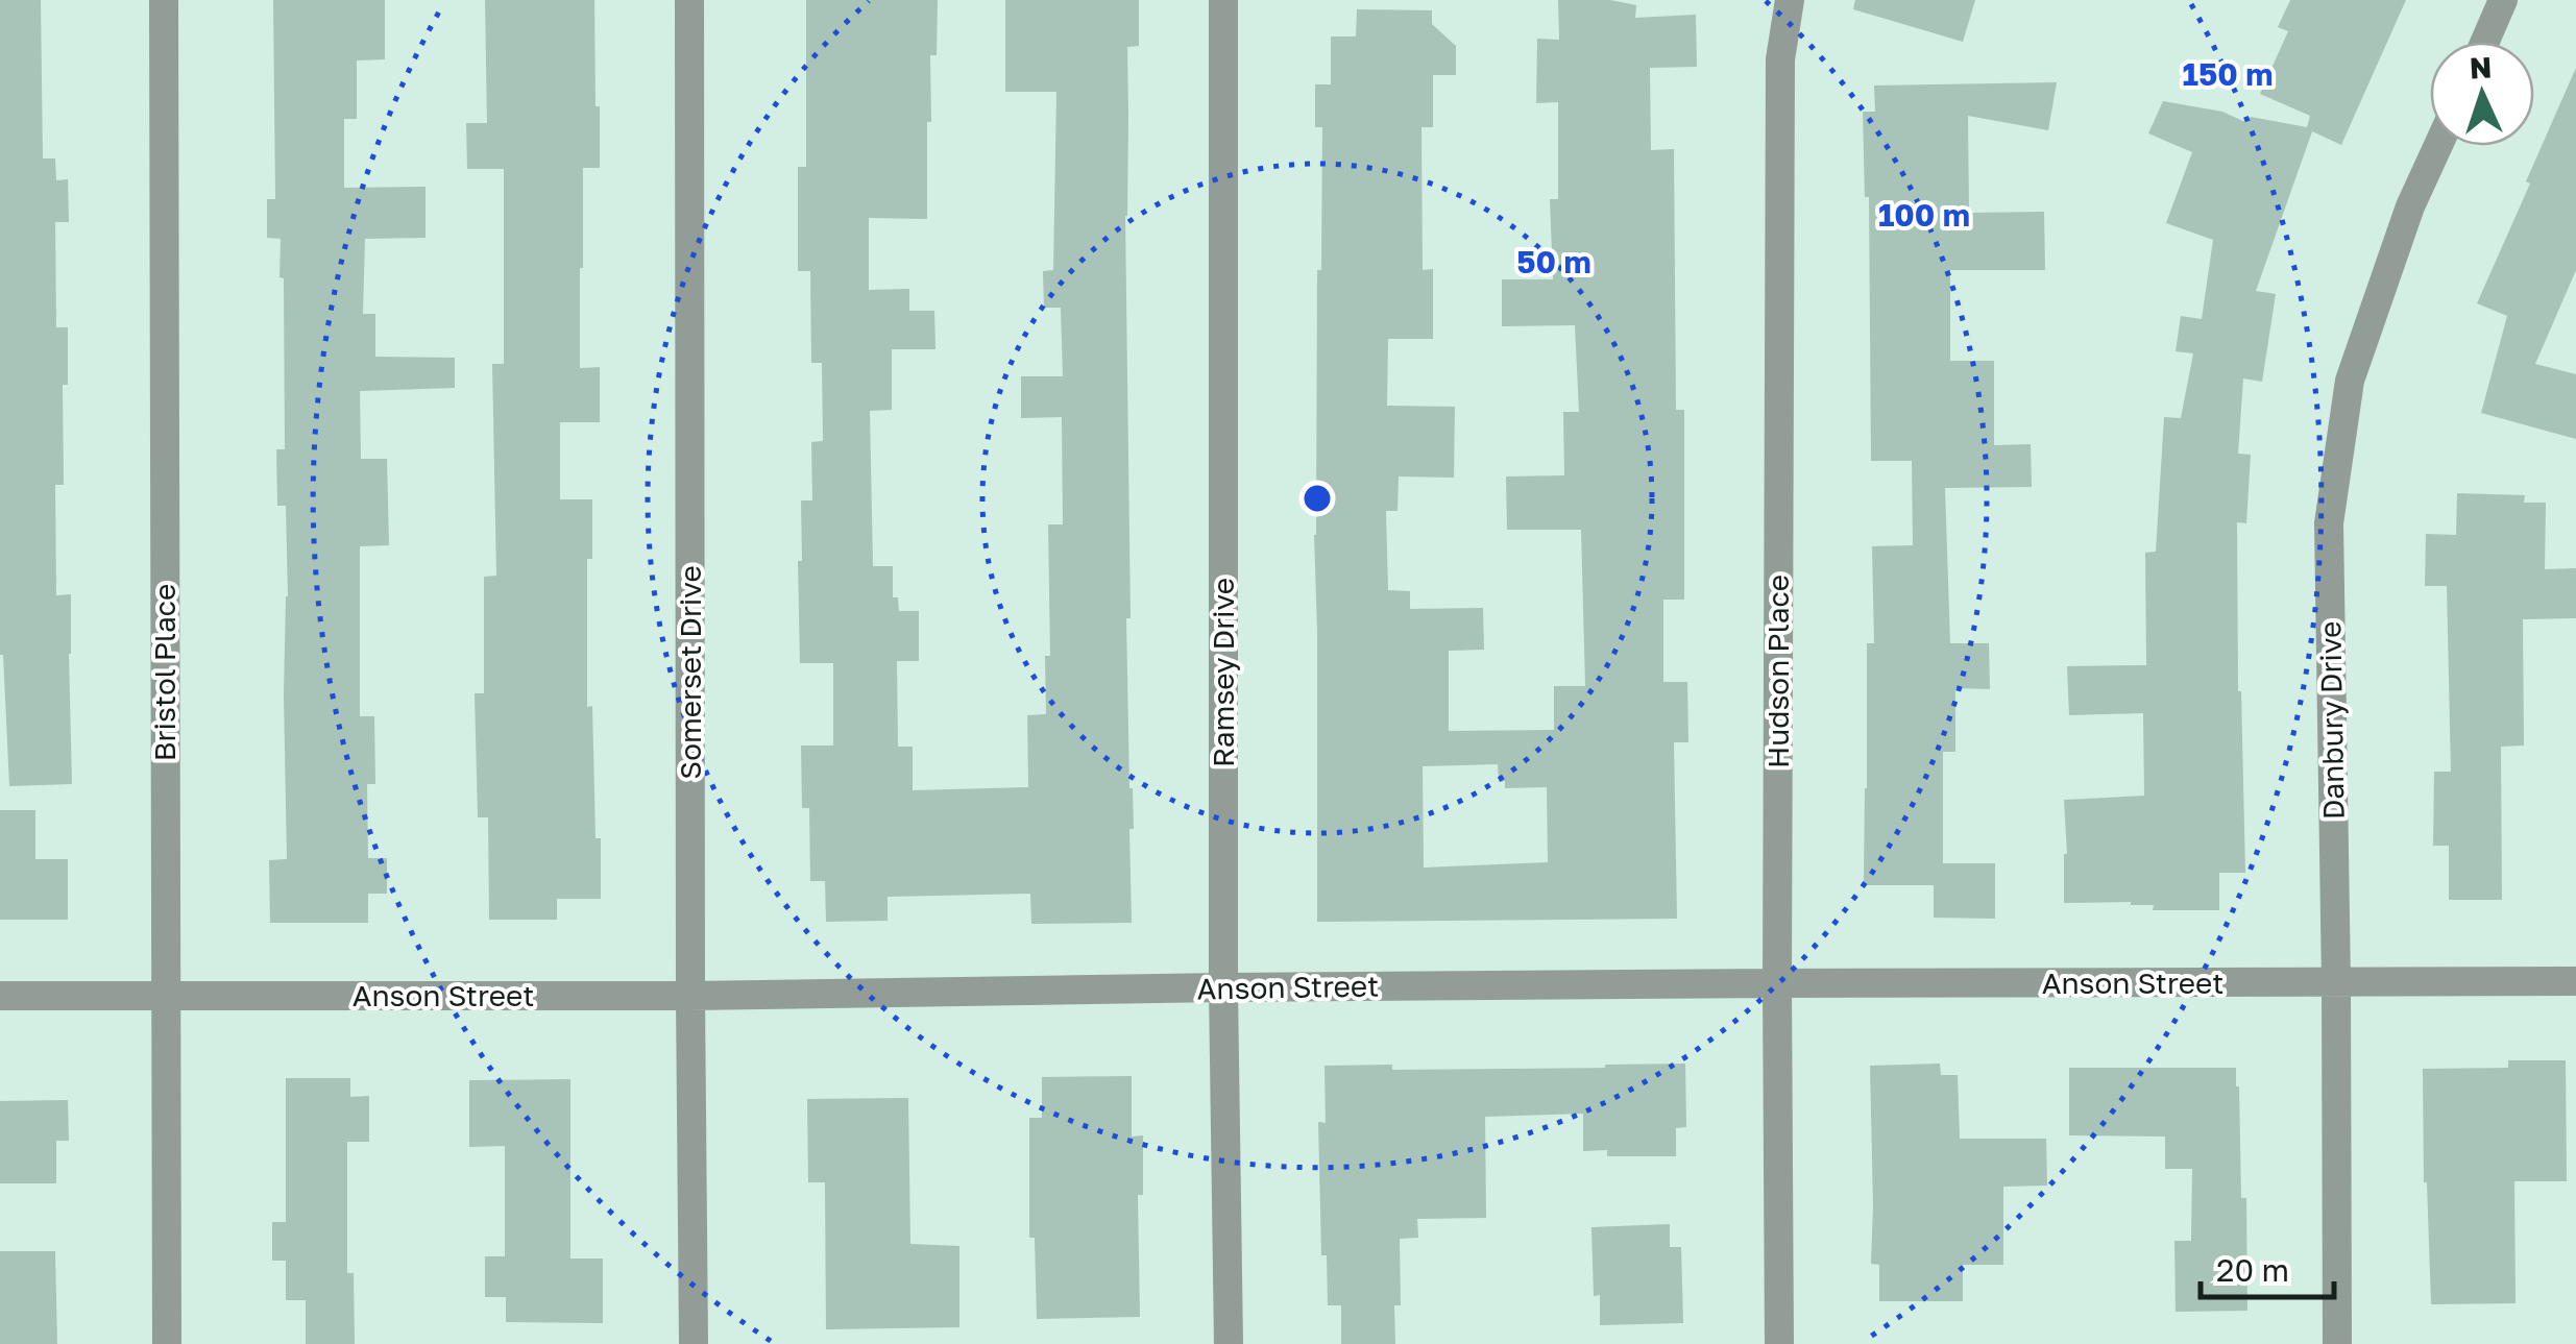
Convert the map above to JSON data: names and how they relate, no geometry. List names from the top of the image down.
{
  "streets": {
    "street": [
      "Hudson Place",
      "Bristol Place",
      "Somerset Drive",
      "Ramsey Drive",
      "Danbury Drive",
      "Anson Street"
    ]
  },
  "crossings": [
    ["Hudson Place", "Anson Street"],
    ["Bristol Place", "Anson Street"],
    ["Somerset Drive", "Anson Street"],
    ["Ramsey Drive", "Anson Street"],
    ["Danbury Drive", "Anson Street"]
  ],
  "scale_bar": "20 m",
  "north": "top",
  "rings": ["150 m", "100 m", "50 m"]
}
